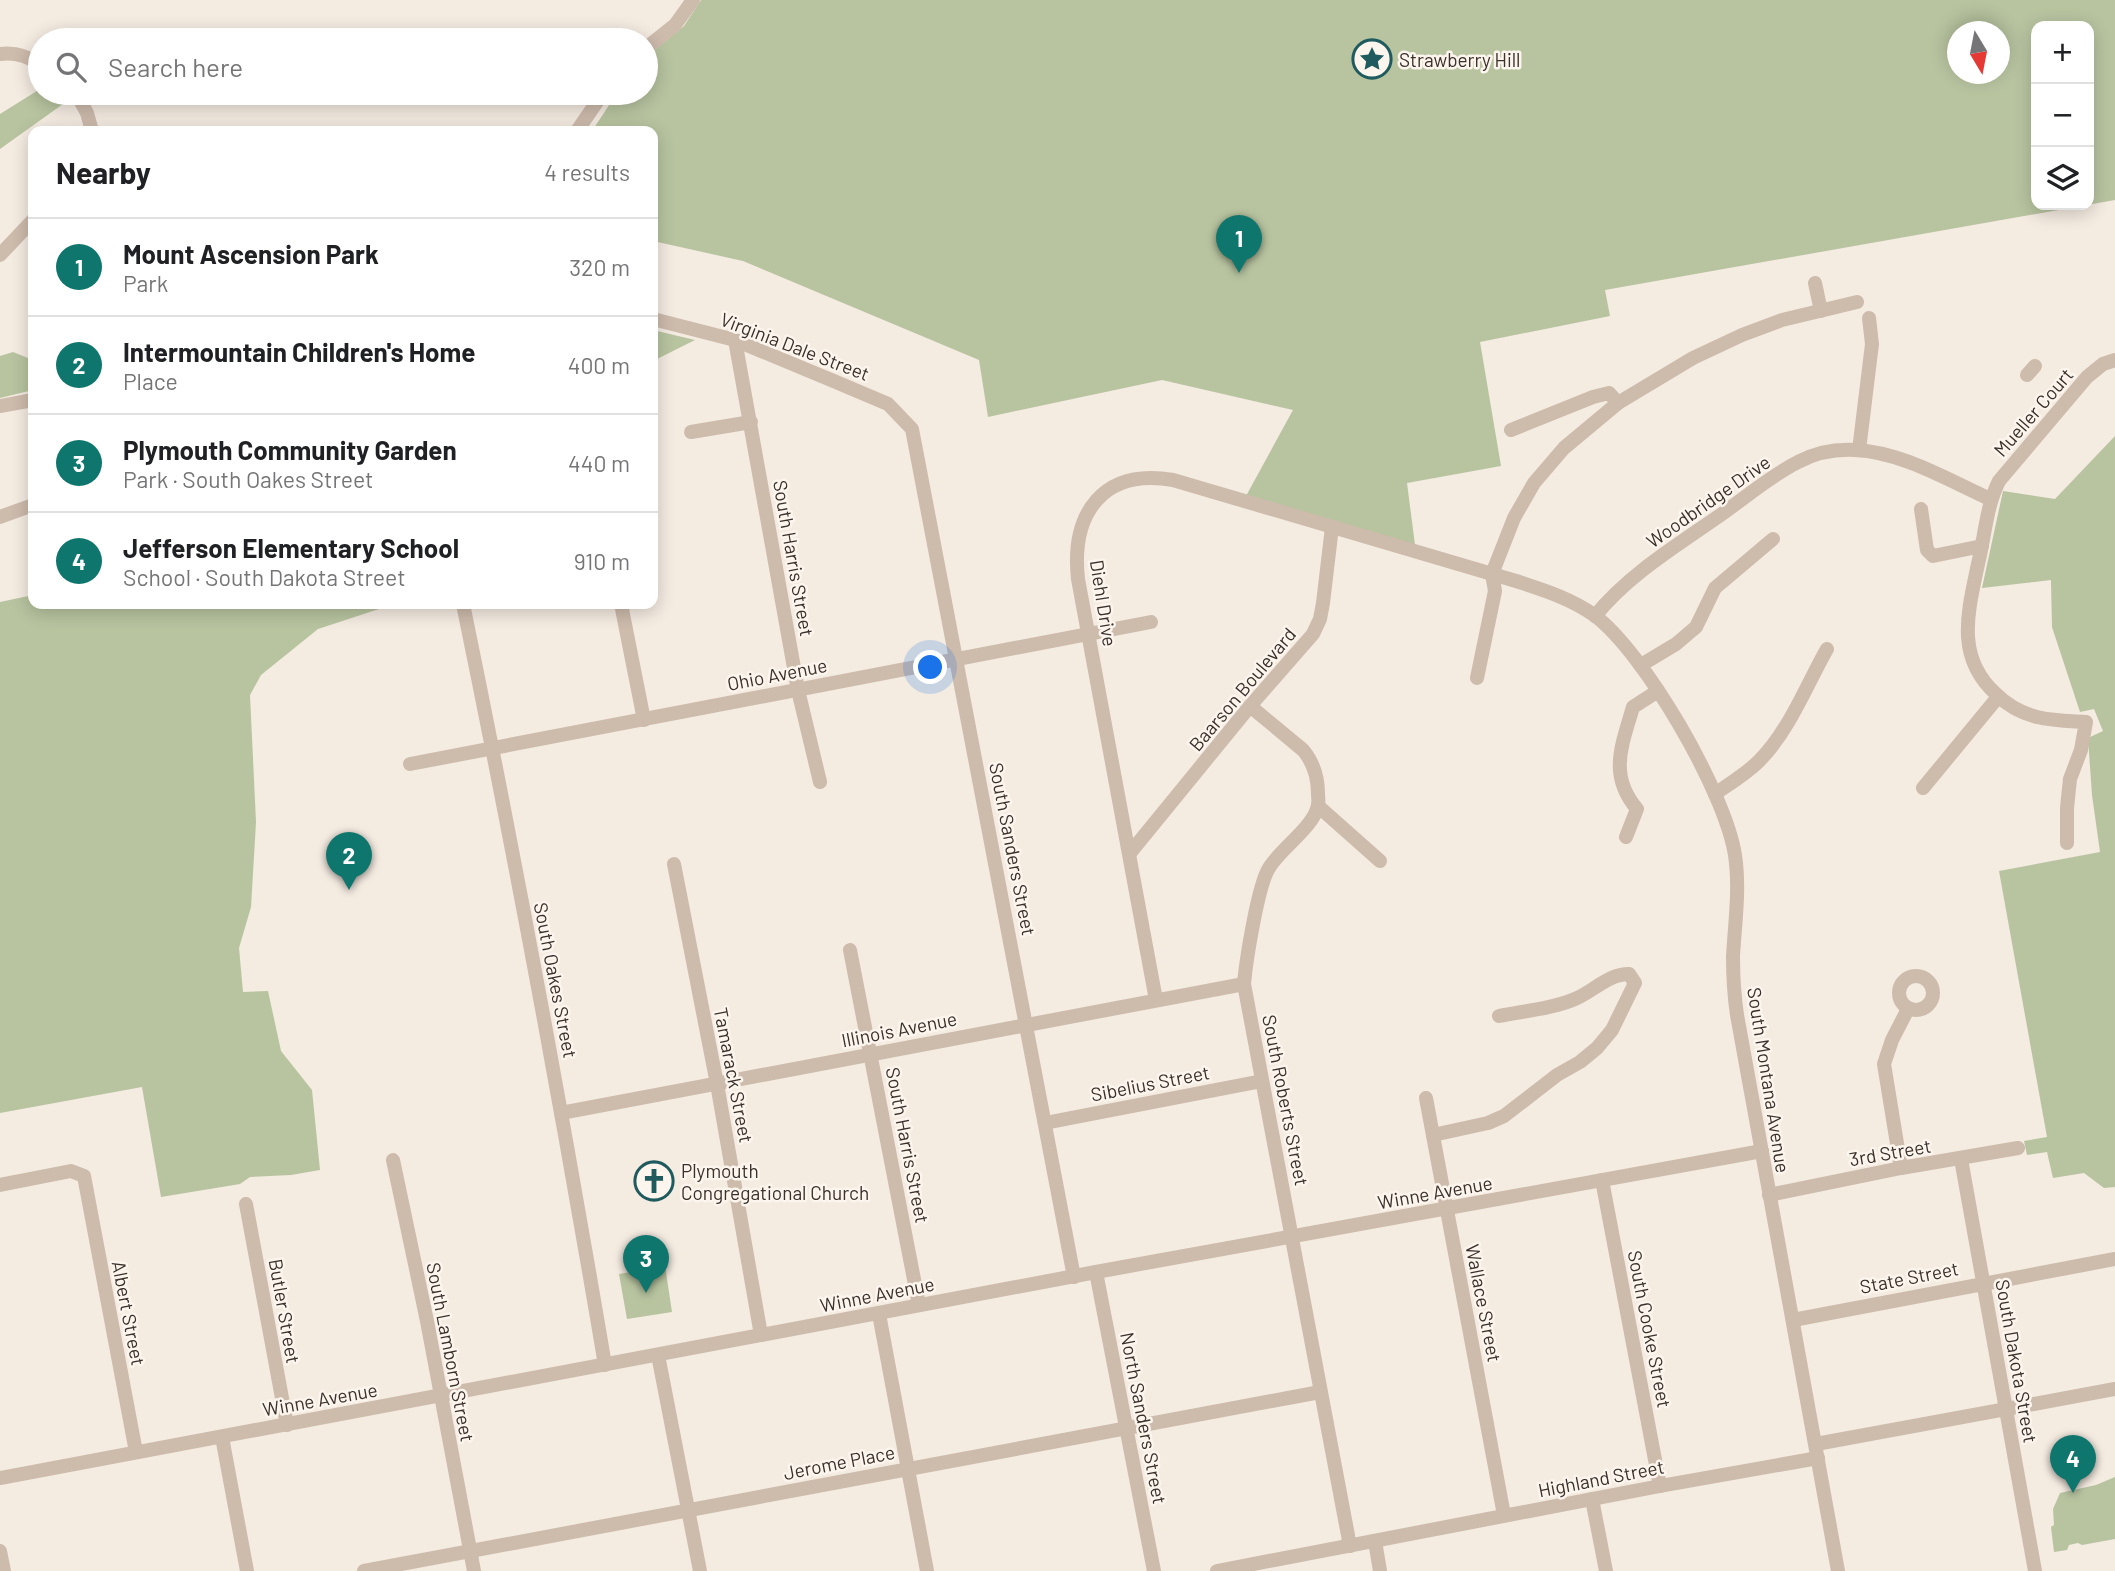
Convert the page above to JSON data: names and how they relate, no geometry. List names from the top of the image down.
{
  "streets": {
    "street": [
      "Virginia Dale Street",
      "Mueller Court",
      "Woodbridge Drive",
      "South Harris Street",
      "Diehl Drive",
      "Ohio Avenue",
      "Baarson Boulevard",
      "South Sanders Street",
      "South Oakes Street",
      "Illinois Avenue",
      "Tamarack Street",
      "South Montana Avenue",
      "Sibelius Street",
      "South Roberts Street",
      "3rd Street",
      "Winne Avenue",
      "State Street",
      "Wallace Street",
      "Butler Street",
      "Albert Street",
      "South Cooke Street",
      "South Lamborn Street",
      "South Dakota Street",
      "North Sanders Street",
      "Jerome Place",
      "Highland Street"
    ]
  },
  "crossings": [
    ["Virginia Dale Street", "South Harris Street"],
    ["Virginia Dale Street", "South Sanders Street"],
    ["Mueller Court", "Woodbridge Drive"],
    ["Woodbridge Drive", "South Montana Avenue"],
    ["South Harris Street", "Ohio Avenue"],
    ["South Harris Street", "Illinois Avenue"],
    ["South Harris Street", "Winne Avenue"],
    ["Diehl Drive", "Ohio Avenue"],
    ["Diehl Drive", "Baarson Boulevard"],
    ["Diehl Drive", "Illinois Avenue"],
    ["Diehl Drive", "South Montana Avenue"],
    ["Ohio Avenue", "South Sanders Street"],
    ["Ohio Avenue", "South Oakes Street"],
    ["South Sanders Street", "Illinois Avenue"],
    ["South Sanders Street", "Sibelius Street"],
    ["South Sanders Street", "Winne Avenue"],
    ["South Oakes Street", "Illinois Avenue"],
    ["South Oakes Street", "Winne Avenue"],
    ["Illinois Avenue", "Tamarack Street"],
    ["Illinois Avenue", "South Roberts Street"],
    ["Tamarack Street", "Winne Avenue"],
    ["South Montana Avenue", "3rd Street"],
    ["South Montana Avenue", "Winne Avenue"],
    ["South Montana Avenue", "State Street"],
    ["South Montana Avenue", "Highland Street"],
    ["Sibelius Street", "South Roberts Street"],
    ["South Roberts Street", "Winne Avenue"],
    ["South Roberts Street", "Jerome Place"],
    ["3rd Street", "South Dakota Street"],
    ["Winne Avenue", "Wallace Street"],
    ["Winne Avenue", "Butler Street"],
    ["Winne Avenue", "Albert Street"],
    ["Winne Avenue", "South Cooke Street"],
    ["Winne Avenue", "South Lamborn Street"],
    ["Winne Avenue", "North Sanders Street"],
    ["State Street", "South Dakota Street"],
    ["Wallace Street", "Highland Street"],
    ["South Cooke Street", "Highland Street"],
    ["South Lamborn Street", "Jerome Place"],
    ["South Dakota Street", "Highland Street"],
    ["North Sanders Street", "Jerome Place"]
  ],
  "places": {
    "place": ["Strawberry Hill"],
    "church": ["Plymouth Congregational Church"]
  },
  "north": "bottom",
  "page": {
    "map_buttons": ["+", "−"],
    "search": "Search here",
    "heading": ["Nearby", "4 results"],
    "pins": [
      "1",
      "2",
      "3",
      "4"
    ],
    "list": [
      {
        "mark": "1",
        "name": "Mount Ascension Park",
        "note": "Park",
        "value": "320 m"
      },
      {
        "mark": "2",
        "name": "Intermountain Children's Home",
        "note": "Place",
        "value": "400 m"
      },
      {
        "mark": "3",
        "name": "Plymouth Community Garden",
        "note": "Park · South Oakes Street",
        "value": "440 m"
      },
      {
        "mark": "4",
        "name": "Jefferson Elementary School",
        "note": "School · South Dakota Street",
        "value": "910 m"
      }
    ]
  }
}
